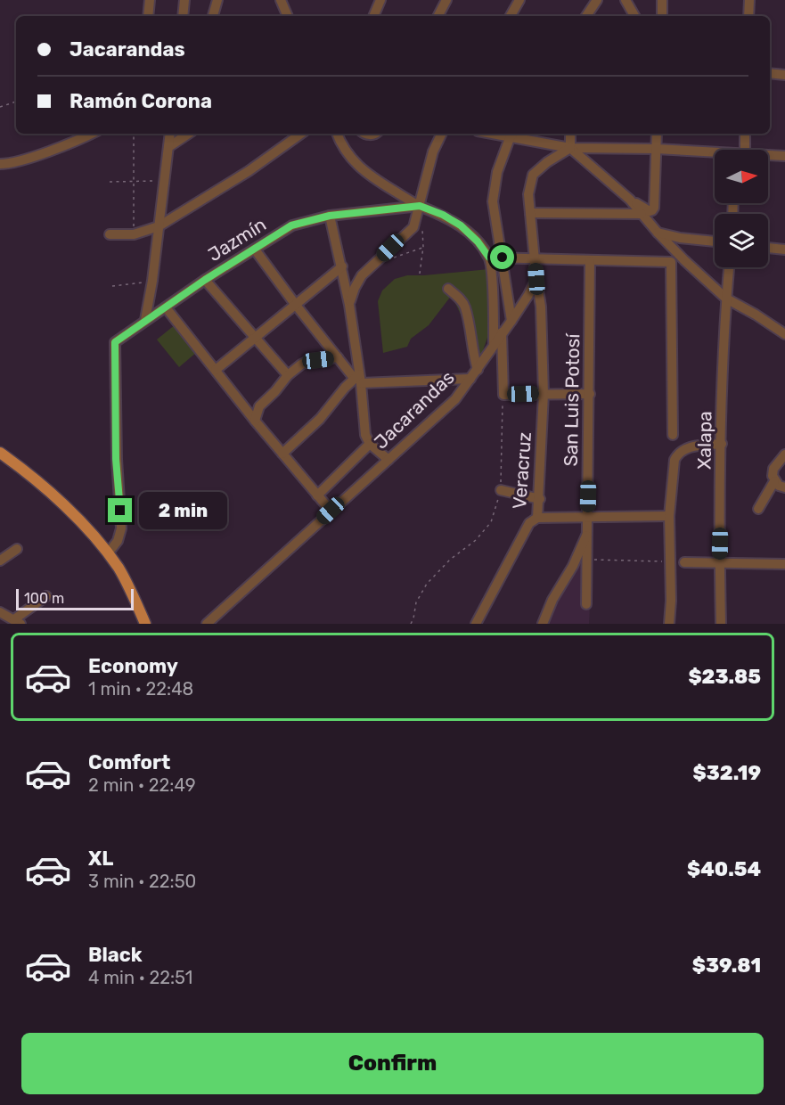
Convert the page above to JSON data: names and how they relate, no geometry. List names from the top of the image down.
{
  "streets": {
    "street": [
      "Jazmín",
      "San Luis Potosí",
      "Jacarandas",
      "Xalapa",
      "Veracruz"
    ]
  },
  "crossings": [
    ["Jacarandas", "Veracruz"]
  ],
  "scale_bar": "100 m",
  "north": "right",
  "page": {
    "banner": ["Jacarandas", "Ramón Corona"],
    "bubble": "2 min",
    "scale": "100 m",
    "list": [
      {
        "name": "Economy",
        "note": "1 min · 22:48",
        "value": "$23.85"
      },
      {
        "name": "Comfort",
        "note": "2 min · 22:49",
        "value": "$32.19"
      },
      {
        "name": "XL",
        "note": "3 min · 22:50",
        "value": "$40.54"
      },
      {
        "name": "Black",
        "note": "4 min · 22:51",
        "value": "$39.81"
      }
    ],
    "buttons": "Confirm"
  }
}
